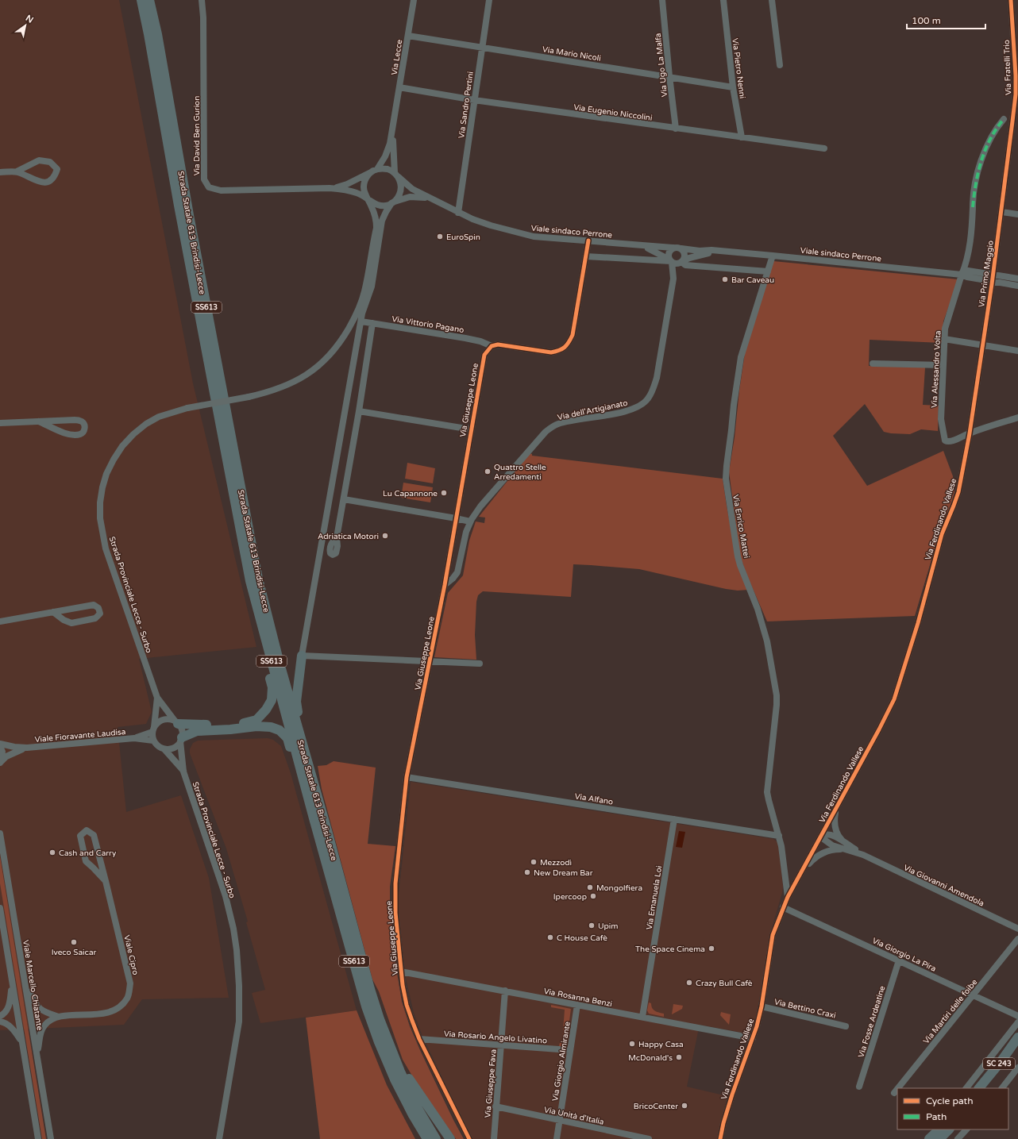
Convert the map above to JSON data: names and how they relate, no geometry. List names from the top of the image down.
{
  "streets": {
    "highway": ["Strada Statale 613 Brindisi-Lecce", "SS613", "SC 243"],
    "street": [
      "Via Mario Nicoli",
      "Via Lecce",
      "Via Ugo La Malfa",
      "Via Fratelli Trio",
      "Via Pietro Nenni",
      "Via Sandro Pertini",
      "Via Eugenio Niccolini",
      "Via David Ben Gurion",
      "Viale sindaco Perrone",
      "Via Primo Maggio",
      "Via Vittorio Pagano",
      "Via Alessandro Volta",
      "Via Giuseppe Leone",
      "Via dell'Artigianato",
      "Via Ferdinando Vallese",
      "Via Enrico Mattei",
      "Strada Provinciale Lecce - Surbo",
      "Viale Fioravante Laudisa",
      "Via Alfano",
      "Via Giovanni Amendola",
      "Via Emanuela Loi",
      "Via Giorgio La Pira",
      "Viale Cipro",
      "Viale Marcello Chiatante",
      "Via Rosanna Benzi",
      "Via Bettino Craxi",
      "Via Martiri delle foibe",
      "Via Fosse Ardeatine",
      "Via Rosario Angelo Livatino",
      "Via Giorgio Almirante",
      "Via Giuseppe Fava",
      "Via Unità d'Italia"
    ]
  },
  "crossings": [
    ["Via Mario Nicoli", "Via Lecce"],
    ["Via Mario Nicoli", "Via Ugo La Malfa"],
    ["Via Mario Nicoli", "Via Pietro Nenni"],
    ["Via Mario Nicoli", "Via Sandro Pertini"],
    ["Via Lecce", "Via Eugenio Niccolini"],
    ["Via Lecce", "Via David Ben Gurion"],
    ["Via Lecce", "Viale sindaco Perrone"],
    ["Via Ugo La Malfa", "Via Eugenio Niccolini"],
    ["Via Fratelli Trio", "Via Primo Maggio"],
    ["Via Pietro Nenni", "Via Eugenio Niccolini"],
    ["Via Sandro Pertini", "Via Eugenio Niccolini"],
    ["Via Sandro Pertini", "Viale sindaco Perrone"],
    ["Via David Ben Gurion", "Viale sindaco Perrone"],
    ["Viale sindaco Perrone", "Via Alessandro Volta"],
    ["Viale sindaco Perrone", "Via dell'Artigianato"],
    ["Viale sindaco Perrone", "Via Enrico Mattei"],
    ["Via Primo Maggio", "Via Alessandro Volta"],
    ["Via Primo Maggio", "Via Ferdinando Vallese"],
    ["Via Vittorio Pagano", "Via Giuseppe Leone"],
    ["Via Alessandro Volta", "Via Ferdinando Vallese"],
    ["Via Giuseppe Leone", "Via dell'Artigianato"],
    ["Via Giuseppe Leone", "Via Alfano"],
    ["Via Giuseppe Leone", "Via Rosanna Benzi"],
    ["Via Giuseppe Leone", "Via Rosario Angelo Livatino"],
    ["Via Ferdinando Vallese", "Via Enrico Mattei"],
    ["Via Ferdinando Vallese", "Via Giovanni Amendola"],
    ["Via Ferdinando Vallese", "Via Giorgio La Pira"],
    ["Via Ferdinando Vallese", "Via Rosanna Benzi"],
    ["Via Ferdinando Vallese", "Via Bettino Craxi"],
    ["Via Enrico Mattei", "Via Alfano"],
    ["Strada Provinciale Lecce - Surbo", "Viale Fioravante Laudisa"],
    ["Via Alfano", "Via Emanuela Loi"],
    ["Via Emanuela Loi", "Via Rosanna Benzi"],
    ["Via Giorgio La Pira", "Via Martiri delle foibe"],
    ["Via Giorgio La Pira", "Via Fosse Ardeatine"],
    ["Viale Cipro", "Viale Marcello Chiatante"],
    ["Via Rosanna Benzi", "Via Giorgio Almirante"],
    ["Via Rosanna Benzi", "Via Giuseppe Fava"],
    ["Via Rosario Angelo Livatino", "Via Giorgio Almirante"],
    ["Via Rosario Angelo Livatino", "Via Giuseppe Fava"],
    ["Via Giorgio Almirante", "Via Unità d'Italia"],
    ["Via Giuseppe Fava", "Via Unità d'Italia"]
  ],
  "places": [
    "EuroSpin",
    "Bar Caveau",
    "Quattro Stelle Arredamenti",
    "Lu Capannone",
    "Adriatica Motori",
    "Cash and Carry",
    "Mezzodì",
    "New Dream Bar",
    "Mongolfiera",
    "Ipercoop",
    "Upim",
    "C House Cafè",
    "Iveco Saicar",
    "The Space Cinema",
    "Crazy Bull Cafè",
    "Happy Casa",
    "McDonald's",
    "BricoCenter"
  ],
  "legend": ["Cycle path", "Path"],
  "scale_bar": "100 m",
  "north": "top right"
}
